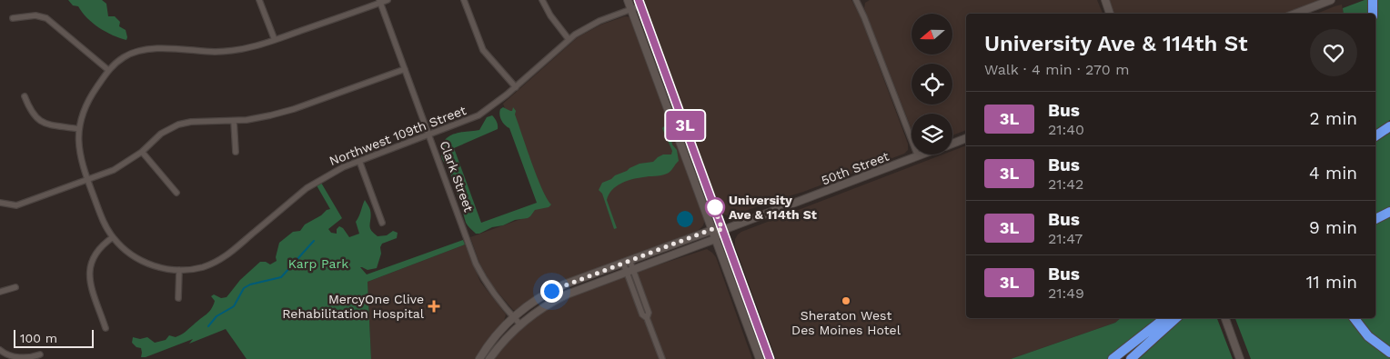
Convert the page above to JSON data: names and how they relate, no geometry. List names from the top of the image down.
{
  "streets": {
    "main road": ["50th Street"],
    "street": ["Northwest 109th Street", "Clark Street"]
  },
  "crossings": [
    ["Northwest 109th Street", "Clark Street"]
  ],
  "parks": ["Karp Park"],
  "places": {
    "other": ["University Ave & 114th St", "Sheraton West Des Moines Hotel"],
    "health": ["MercyOne Clive Rehabilitation Hospital"]
  },
  "lines": ["bus line 3L"],
  "scale_bar": "100 m",
  "north": "left",
  "page": {
    "on_map": "3L",
    "heading": ["University Ave & 114th St", "Walk · 4 min · 270 m"],
    "list": [
      {
        "mark": "3L",
        "name": "Bus",
        "note": "21:40",
        "value": "2 min"
      },
      {
        "mark": "3L",
        "name": "Bus",
        "note": "21:42",
        "value": "4 min"
      },
      {
        "mark": "3L",
        "name": "Bus",
        "note": "21:47",
        "value": "9 min"
      },
      {
        "mark": "3L",
        "name": "Bus",
        "note": "21:49",
        "value": "11 min"
      }
    ],
    "scale": "100 m"
  }
}
